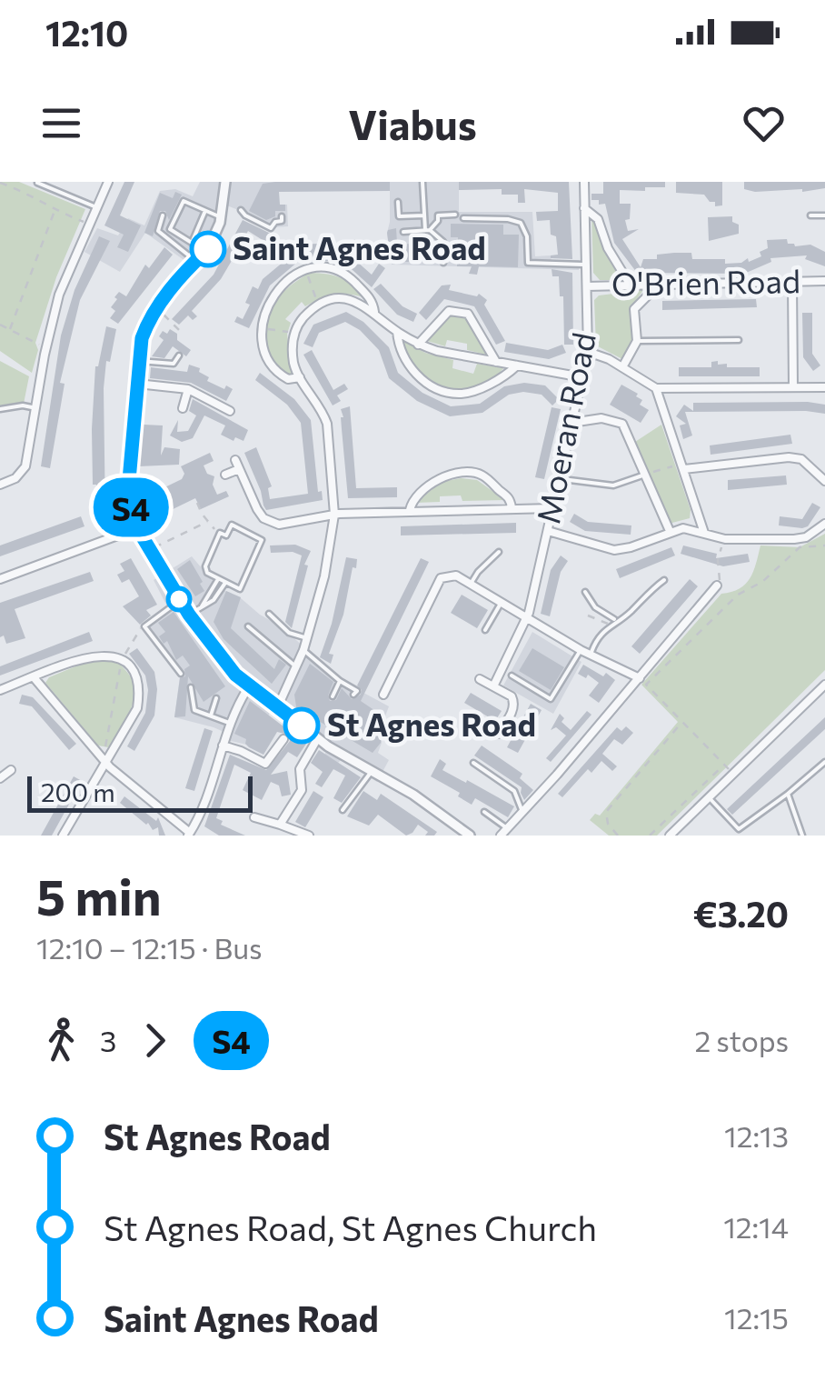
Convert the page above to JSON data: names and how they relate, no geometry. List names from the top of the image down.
{
  "streets": {
    "street": ["O'Brien Road", "Moeran Road"]
  },
  "crossings": [
    ["O'Brien Road", "Moeran Road"]
  ],
  "places": ["Saint Agnes Road", "St Agnes Road"],
  "lines": ["bus line S4"],
  "scale_bar": "200 m",
  "page": {
    "status": "12:10",
    "header": "Viabus",
    "on_map": "S4",
    "scale": "200 m",
    "heading": ["5 min", "12:10 – 12:15 · Bus", "€3.20"],
    "legs": ["3", "S4", "2 stops"],
    "list": [
      {
        "name": "St Agnes Road",
        "value": "12:13"
      },
      {
        "name": "St Agnes Road, St Agnes Church",
        "value": "12:14"
      },
      {
        "name": "Saint Agnes Road",
        "value": "12:15"
      }
    ]
  }
}
